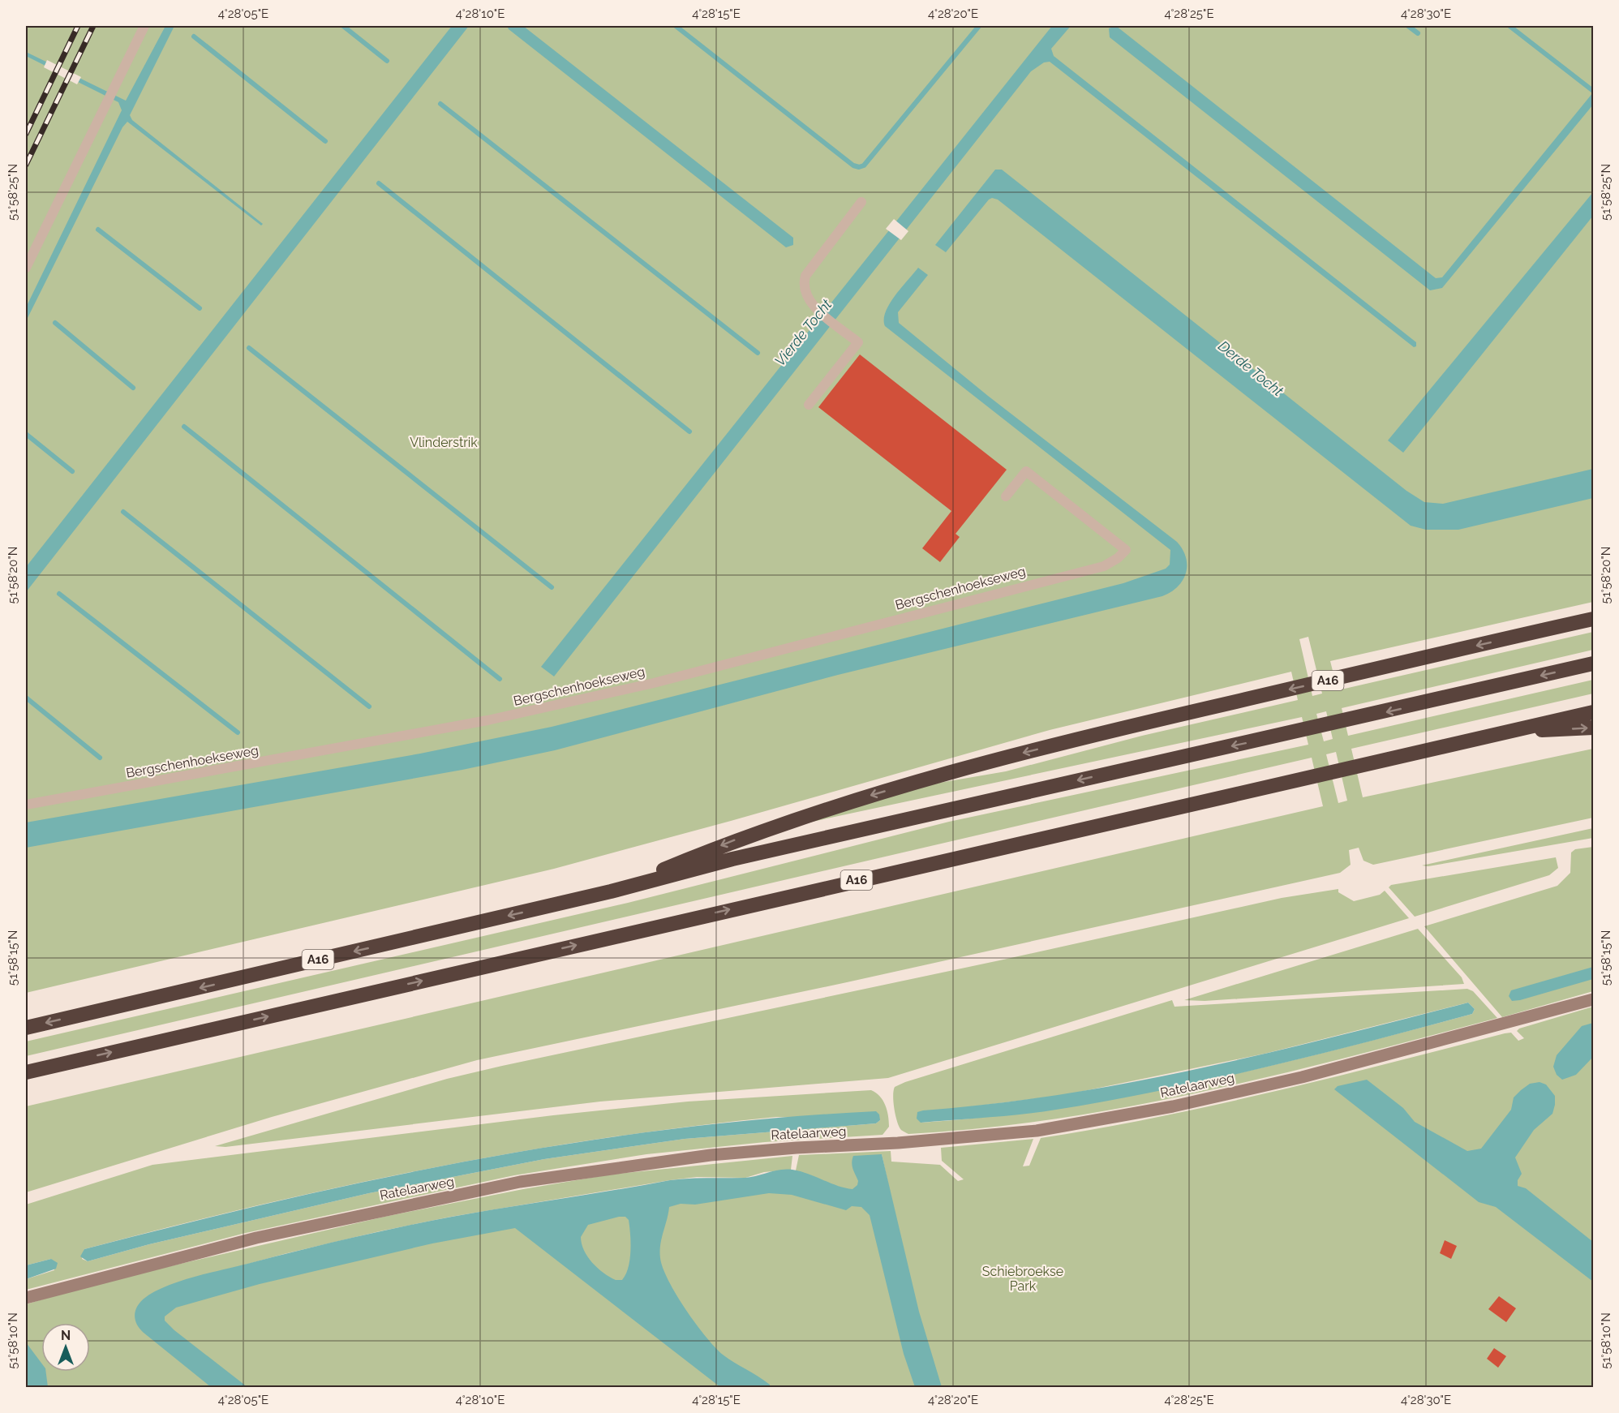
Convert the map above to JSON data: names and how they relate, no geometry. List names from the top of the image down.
{
  "streets": {
    "highway": ["A16"],
    "street": ["Ratelaarweg"],
    "lane": ["Bergschenhoekseweg"]
  },
  "water": ["Vierde Tocht", "Derde Tocht"],
  "parks": ["Vlinderstrik", "Schiebroekse Park"],
  "north": "top",
  "coordinates": [
    "4°28'05\"E",
    "4°28'10\"E",
    "4°28'15\"E",
    "4°28'20\"E",
    "4°28'25\"E",
    "4°28'30\"E",
    "51°58'25\"N",
    "51°58'20\"N",
    "51°58'15\"N",
    "51°58'10\"N"
  ]
}
